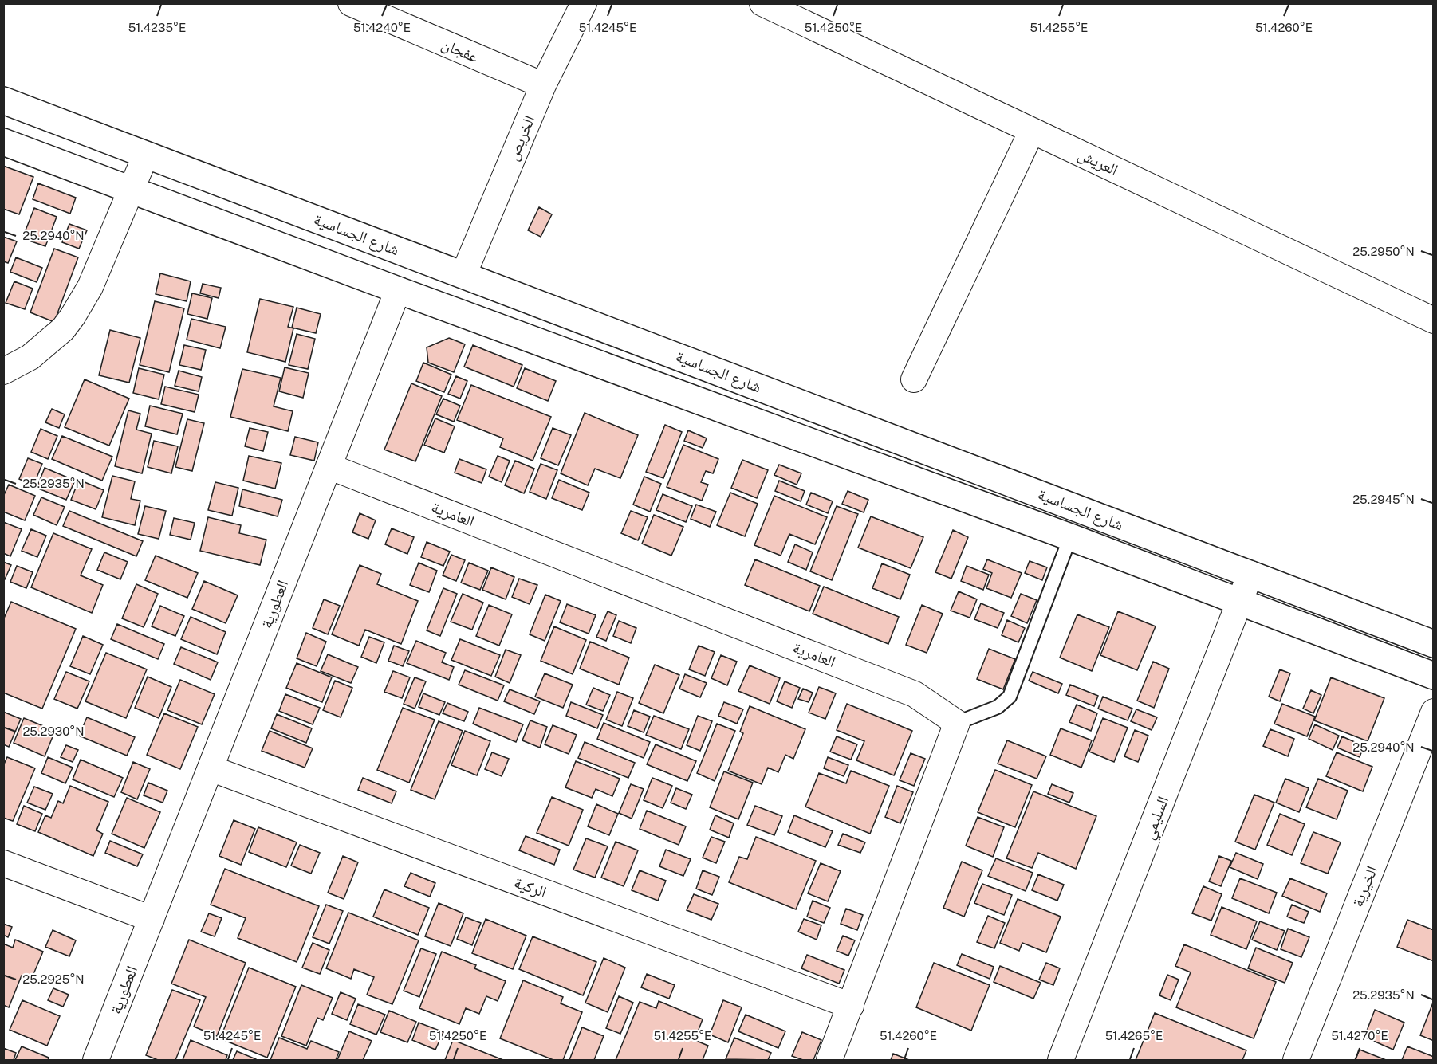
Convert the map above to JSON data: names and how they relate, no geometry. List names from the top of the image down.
{
  "streets": {
    "street": [
      "عفجان",
      "الخريص",
      "العريش",
      "شارع الجساسية",
      "العامرية",
      "العطورية",
      "السليمي",
      "الخيرية",
      "الركية"
    ]
  },
  "crossings": [
    ["عفجان", "الخريص"],
    ["الخريص", "شارع الجساسية"],
    ["شارع الجساسية", "العطورية"],
    ["شارع الجساسية", "السليمي"],
    ["العامرية", "العطورية"],
    ["العطورية", "الركية"]
  ],
  "coordinates": [
    "51.4235°E",
    "51.4240°E",
    "51.4245°E",
    "51.4250°E",
    "51.4255°E",
    "51.4260°E",
    "25.2940°N",
    "25.2950°N",
    "25.2935°N",
    "25.2945°N",
    "25.2930°N",
    "25.2925°N",
    "51.4265°E",
    "51.4270°E"
  ]
}
